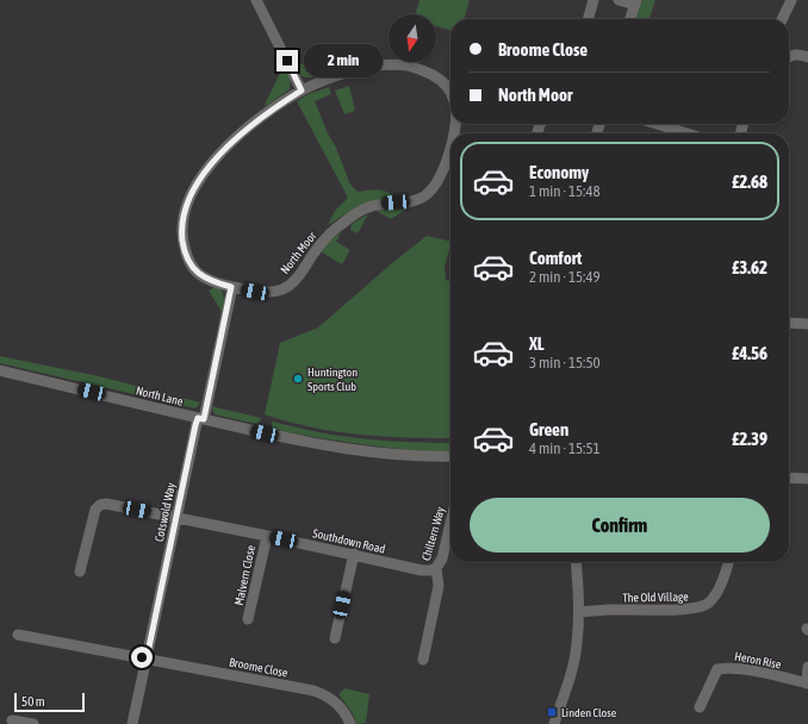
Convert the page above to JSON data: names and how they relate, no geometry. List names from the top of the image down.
{
  "streets": {
    "street": [
      "North Moor",
      "North Lane",
      "Cotswold Way",
      "Chiltern Way",
      "Southdown Road",
      "Malvern Close",
      "The Old Village",
      "Heron Rise",
      "Broome Close"
    ]
  },
  "crossings": [
    ["North Lane", "Cotswold Way"],
    ["Cotswold Way", "Southdown Road"],
    ["Cotswold Way", "Broome Close"],
    ["Chiltern Way", "Southdown Road"],
    ["Southdown Road", "Malvern Close"]
  ],
  "places": {
    "other": ["Huntington Sports Club"],
    "transit": ["Linden Close"]
  },
  "scale_bar": "50 m",
  "north": "bottom",
  "page": {
    "banner": ["Broome Close", "North Moor"],
    "bubble": "2 min",
    "list": [
      {
        "name": "Economy",
        "note": "1 min · 15:48",
        "value": "£2.68"
      },
      {
        "name": "Comfort",
        "note": "2 min · 15:49",
        "value": "£3.62"
      },
      {
        "name": "XL",
        "note": "3 min · 15:50",
        "value": "£4.56"
      },
      {
        "name": "Green",
        "note": "4 min · 15:51",
        "value": "£2.39"
      }
    ],
    "buttons": "Confirm",
    "scale": "50 m"
  }
}
